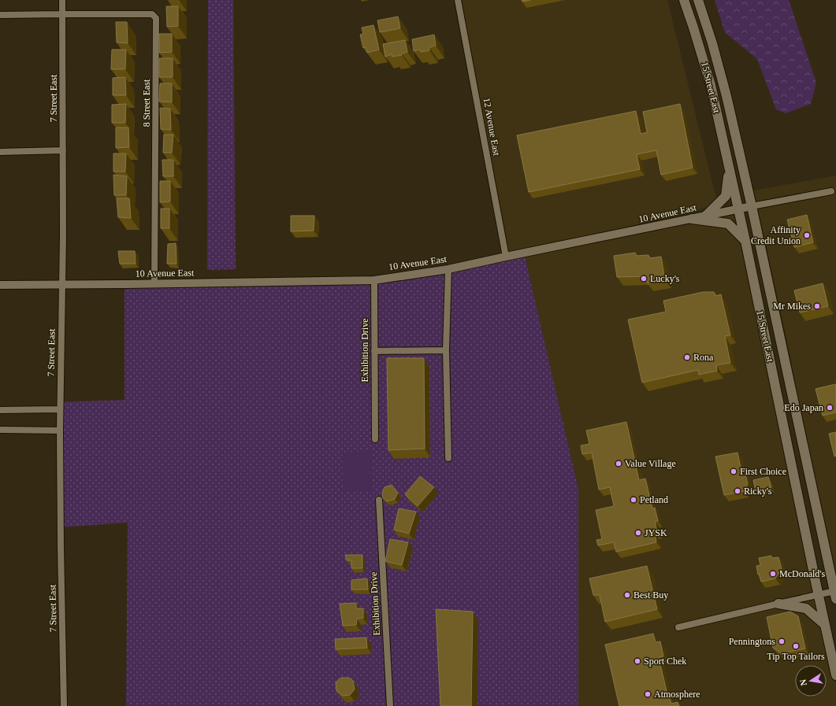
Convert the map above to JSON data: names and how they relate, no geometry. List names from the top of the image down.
{
  "streets": {
    "main road": ["15 Street East"],
    "street": [
      "7 Street East",
      "8 Street East",
      "12 Avenue East",
      "10 Avenue East",
      "Exhibition Drive"
    ]
  },
  "crossings": [
    ["15 Street East", "10 Avenue East"],
    ["7 Street East", "8 Street East"],
    ["7 Street East", "10 Avenue East"],
    ["8 Street East", "10 Avenue East"],
    ["12 Avenue East", "10 Avenue East"],
    ["10 Avenue East", "Exhibition Drive"]
  ],
  "places": [
    "Affinity Credit Union",
    "Lucky's",
    "Mr Mikes",
    "Rona",
    "Edo Japan",
    "Value Village",
    "First Choice",
    "Ricky's",
    "Petland",
    "JYSK",
    "McDonald's",
    "Best Buy",
    "Penningtons",
    "Tip Top Tailors",
    "Sport Chek",
    "Atmosphere"
  ],
  "north": "left"
}
